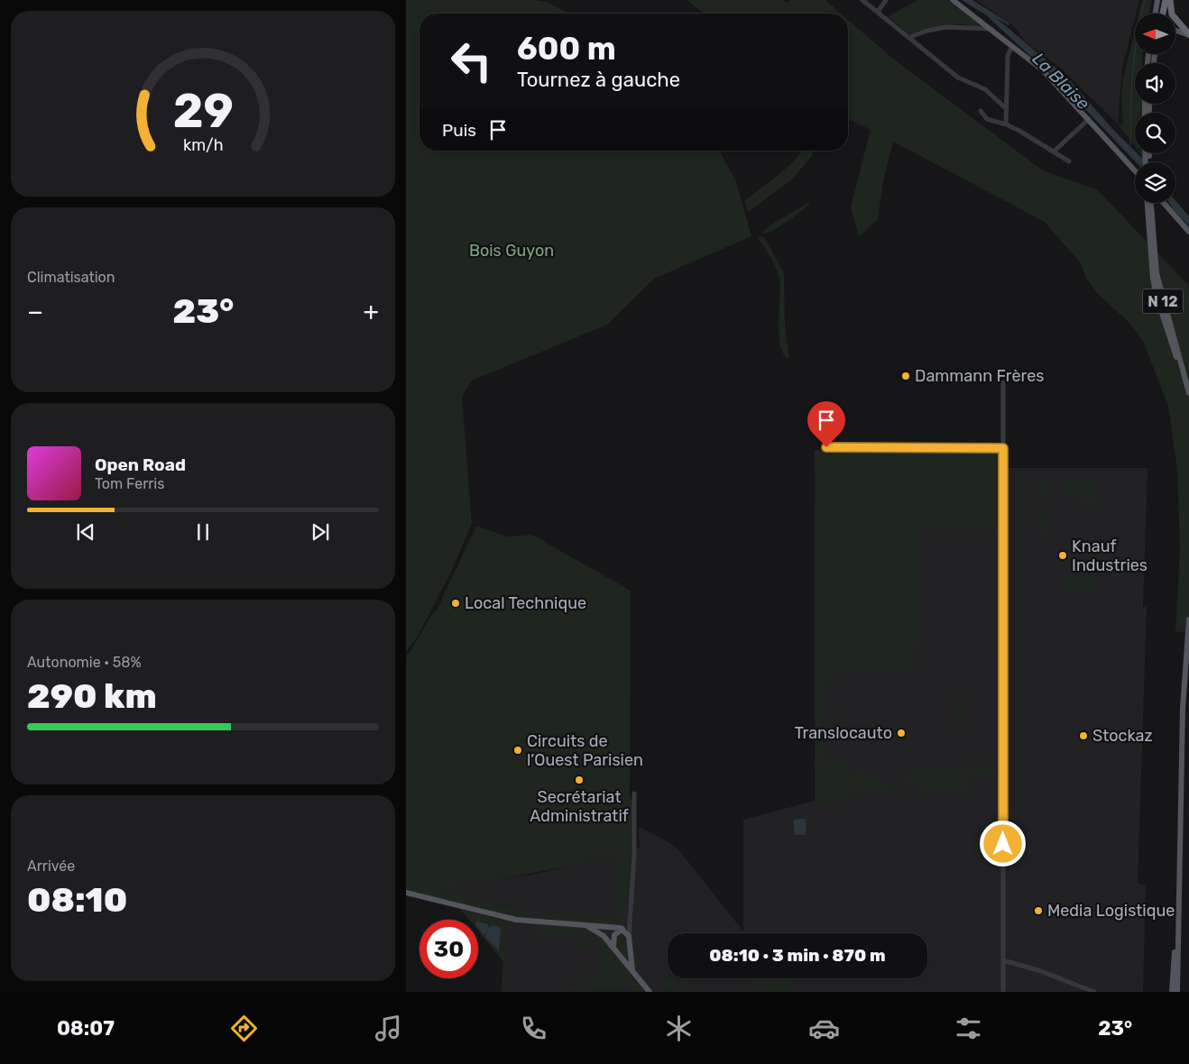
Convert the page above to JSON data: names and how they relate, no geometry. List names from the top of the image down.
{
  "streets": {
    "main road": ["N 12"]
  },
  "water": ["La Blaise"],
  "parks": ["Bois Guyon"],
  "places": [
    "Dammann Frères",
    "Knauf Industries",
    "Local Technique",
    "Translocauto",
    "Stockaz",
    "Circuits de l’Ouest Parisien",
    "Secrétariat Administratif",
    "Media Logistique"
  ],
  "north": "left",
  "page": {
    "turn": ["600 m", "Tournez à gauche"],
    "then": "Puis",
    "tile": [
      "Climatisation",
      ["Autonomie · 58%", "290 km"],
      ["Arrivée", "08:10"]
    ],
    "heat": ["−", "23°", "+"],
    "song": ["Open Road", "Tom Ferris"],
    "limit": "30",
    "trip": "08:10 · 3 min · 870 m",
    "tabs": ["08:07", "23°"],
    "gauge": ["29", "km/h"]
  }
}
